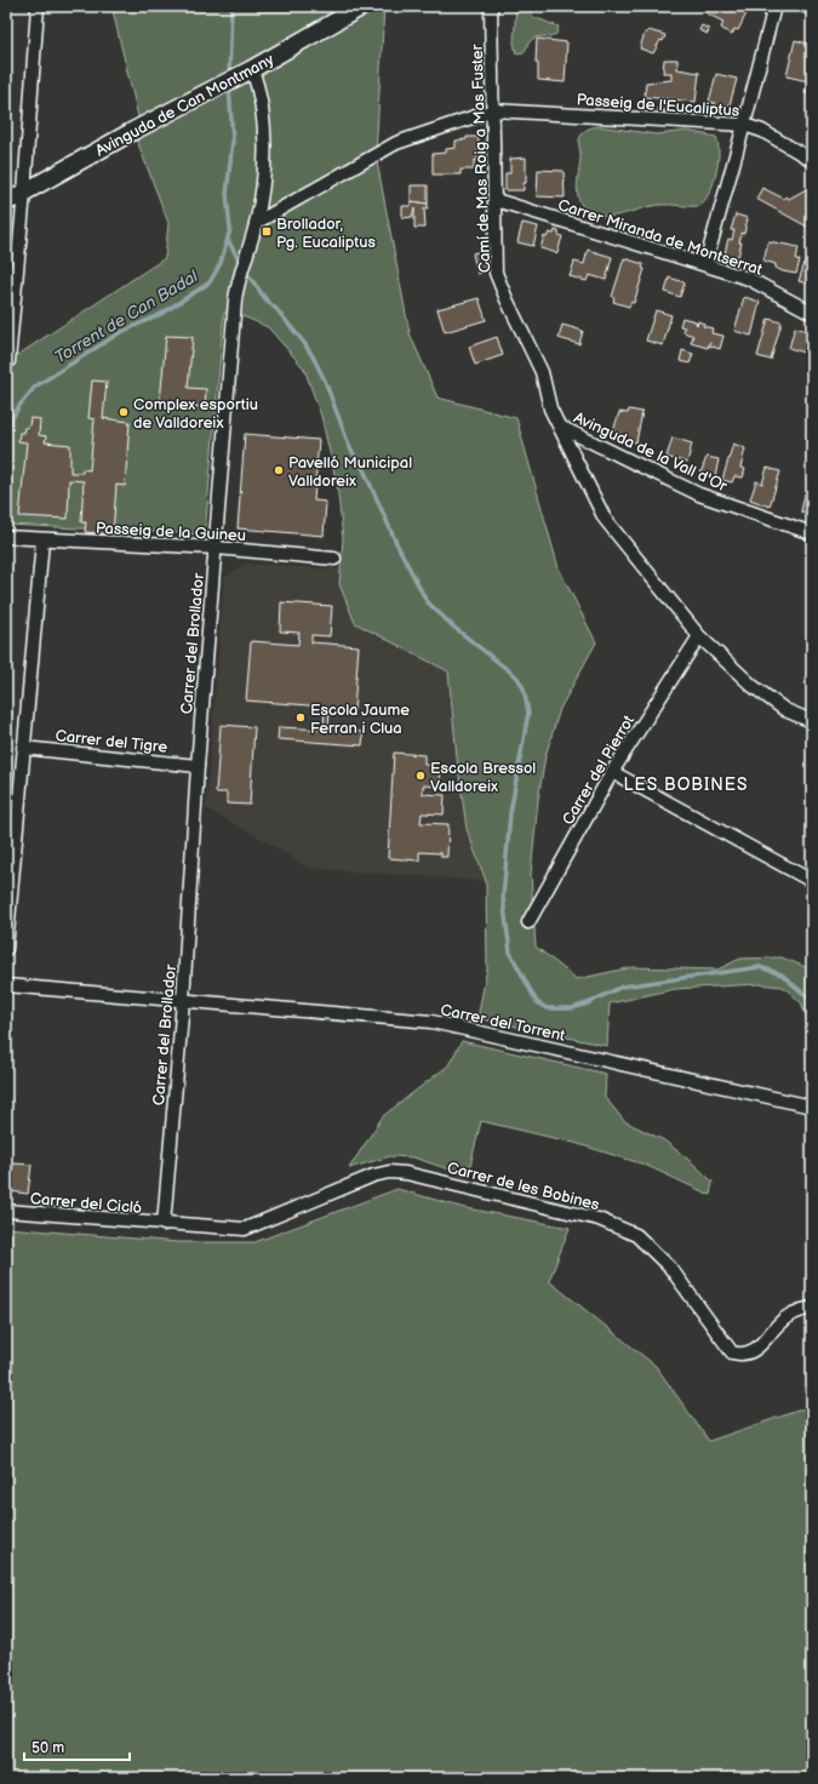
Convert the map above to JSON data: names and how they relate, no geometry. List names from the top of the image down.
{
  "streets": {
    "street": [
      "Avinguda de Can Montmany",
      "Passeig de l'Eucaliptus",
      "Camí de Mas Roig a Mas Fuster",
      "Carrer Miranda de Montserrat",
      "Avinguda de la Vall d'Or",
      "Passeig de la Guineu",
      "Carrer del Brollador",
      "Carrer del Tigre",
      "Carrer del Pierrot",
      "Carrer del Torrent",
      "Carrer de les Bobines",
      "Carrer del Cicló"
    ]
  },
  "crossings": [
    ["Avinguda de Can Montmany", "Carrer del Brollador"],
    ["Passeig de l'Eucaliptus", "Camí de Mas Roig a Mas Fuster"],
    ["Camí de Mas Roig a Mas Fuster", "Carrer Miranda de Montserrat"],
    ["Camí de Mas Roig a Mas Fuster", "Avinguda de la Vall d'Or"],
    ["Camí de Mas Roig a Mas Fuster", "Carrer del Pierrot"],
    ["Passeig de la Guineu", "Carrer del Brollador"],
    ["Carrer del Brollador", "Carrer del Tigre"],
    ["Carrer del Brollador", "Carrer del Torrent"],
    ["Carrer del Brollador", "Carrer de les Bobines"],
    ["Carrer del Brollador", "Carrer del Cicló"],
    ["Carrer de les Bobines", "Carrer del Cicló"]
  ],
  "districts": ["LES BOBINES"],
  "water": ["Torrent de Can Badal"],
  "places": {
    "transit": ["Brollador, Pg. Eucaliptus"],
    "other": [
      "Complex esportiu de Valldoreix",
      "Pavelló Municipal Valldoreix",
      "Escola Jaume Ferran i Clua",
      "Escola Bressol Valldoreix"
    ]
  },
  "scale_bar": "50 m"
}
